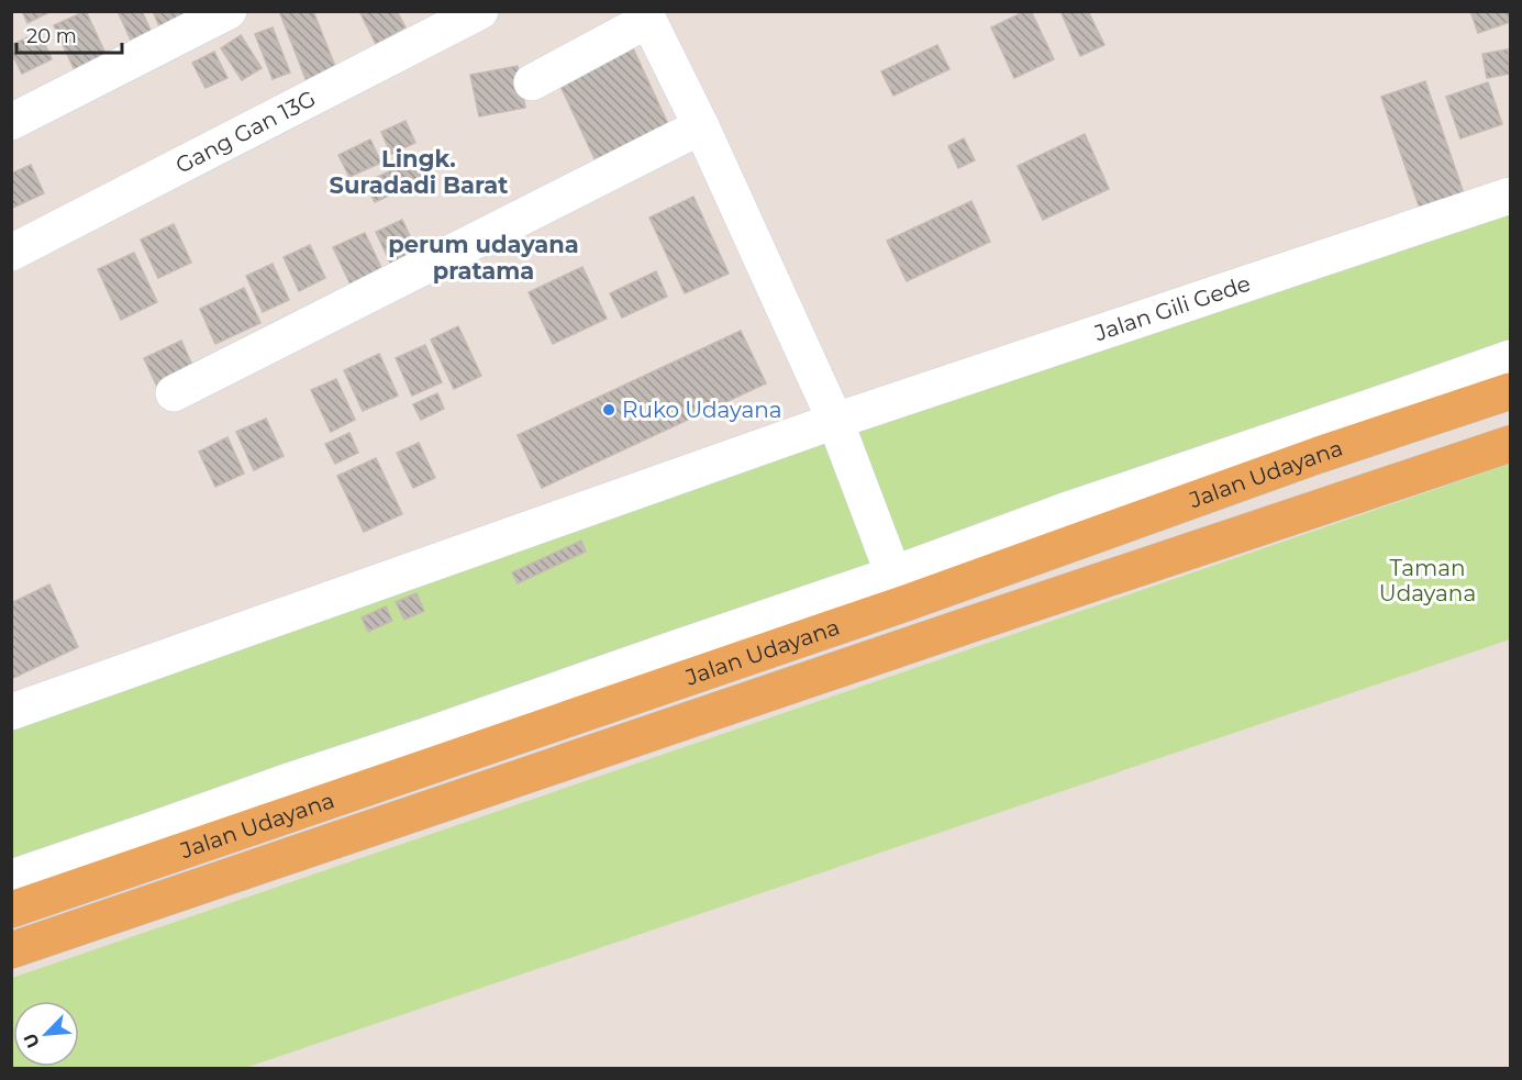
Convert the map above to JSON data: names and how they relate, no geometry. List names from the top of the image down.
{
  "streets": {
    "main road": ["Jalan Udayana"],
    "street": ["Gang Gan 13G", "Jalan Gili Gede"]
  },
  "districts": ["Lingk. Suradadi Barat", "perum udayana pratama"],
  "parks": ["Taman Udayana"],
  "places": ["Ruko Udayana"],
  "scale_bar": "20 m",
  "north": "bottom left"
}
